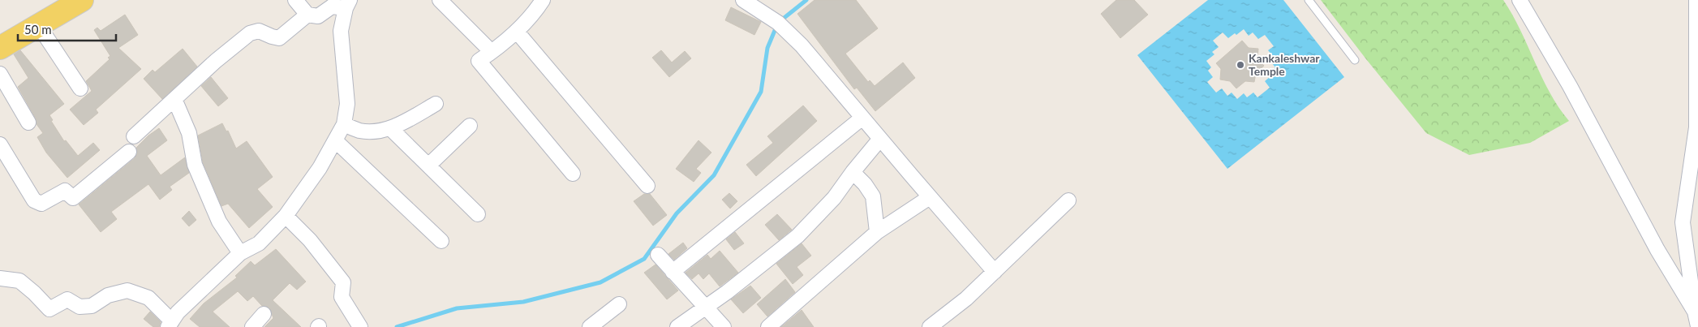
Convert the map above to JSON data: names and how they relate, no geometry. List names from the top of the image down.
{
  "places": ["Kankaleshwar Temple"],
  "scale_bar": "50 m"
}
